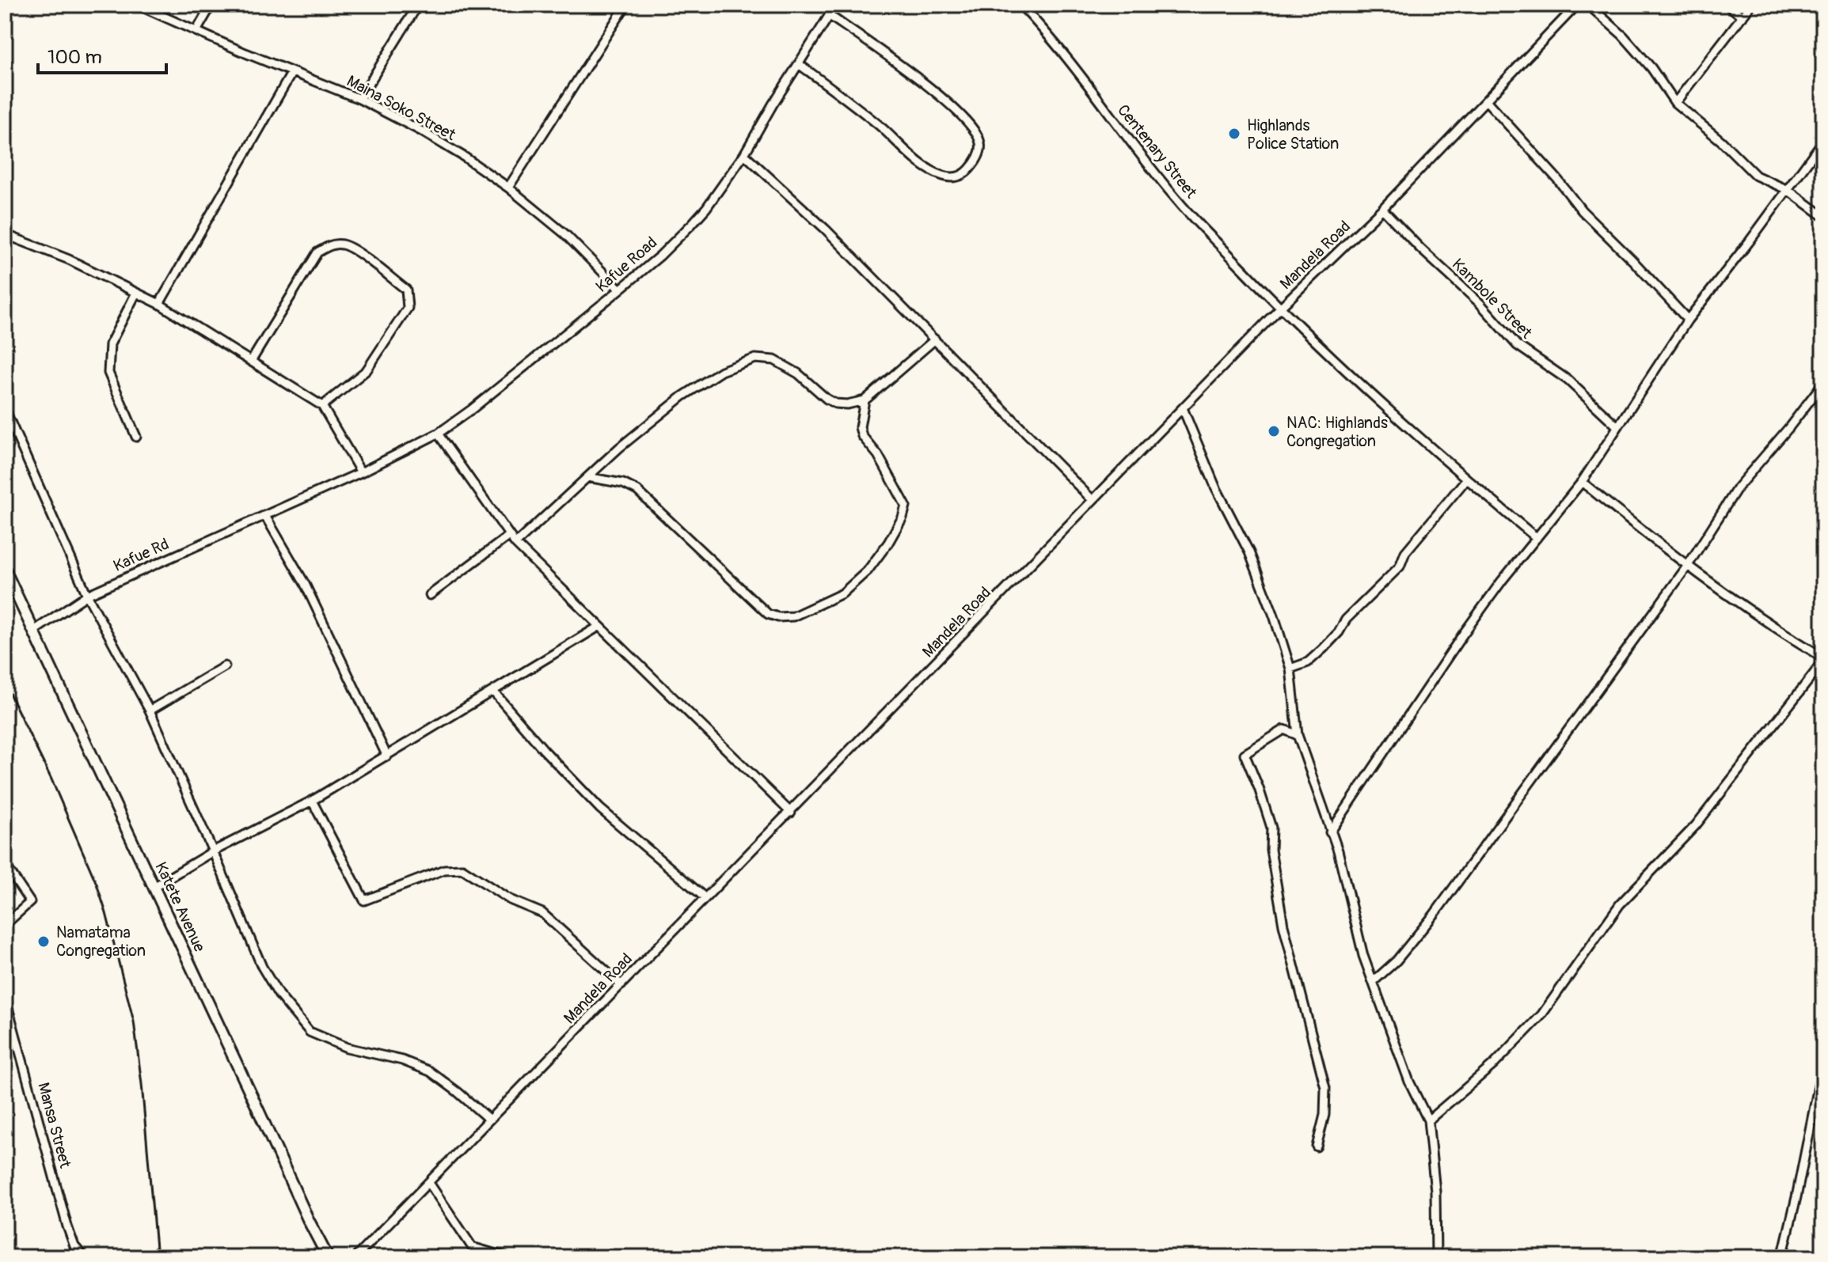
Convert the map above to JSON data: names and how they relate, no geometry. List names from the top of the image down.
{
  "streets": {
    "street": [
      "Maina Soko Street",
      "Centenary Street",
      "Mandela Road",
      "Kafue Road",
      "Kambole Street",
      "Kafue Rd",
      "Katete Avenue",
      "Mansa Street"
    ]
  },
  "crossings": [
    ["Maina Soko Street", "Kafue Road"],
    ["Centenary Street", "Mandela Road"],
    ["Mandela Road", "Kambole Street"],
    ["Kafue Road", "Kafue Rd"],
    ["Kafue Rd", "Katete Avenue"]
  ],
  "places": ["Highlands Police Station", "NAC: Highlands Congregation", "Namatama Congregation"],
  "scale_bar": "100 m"
}
